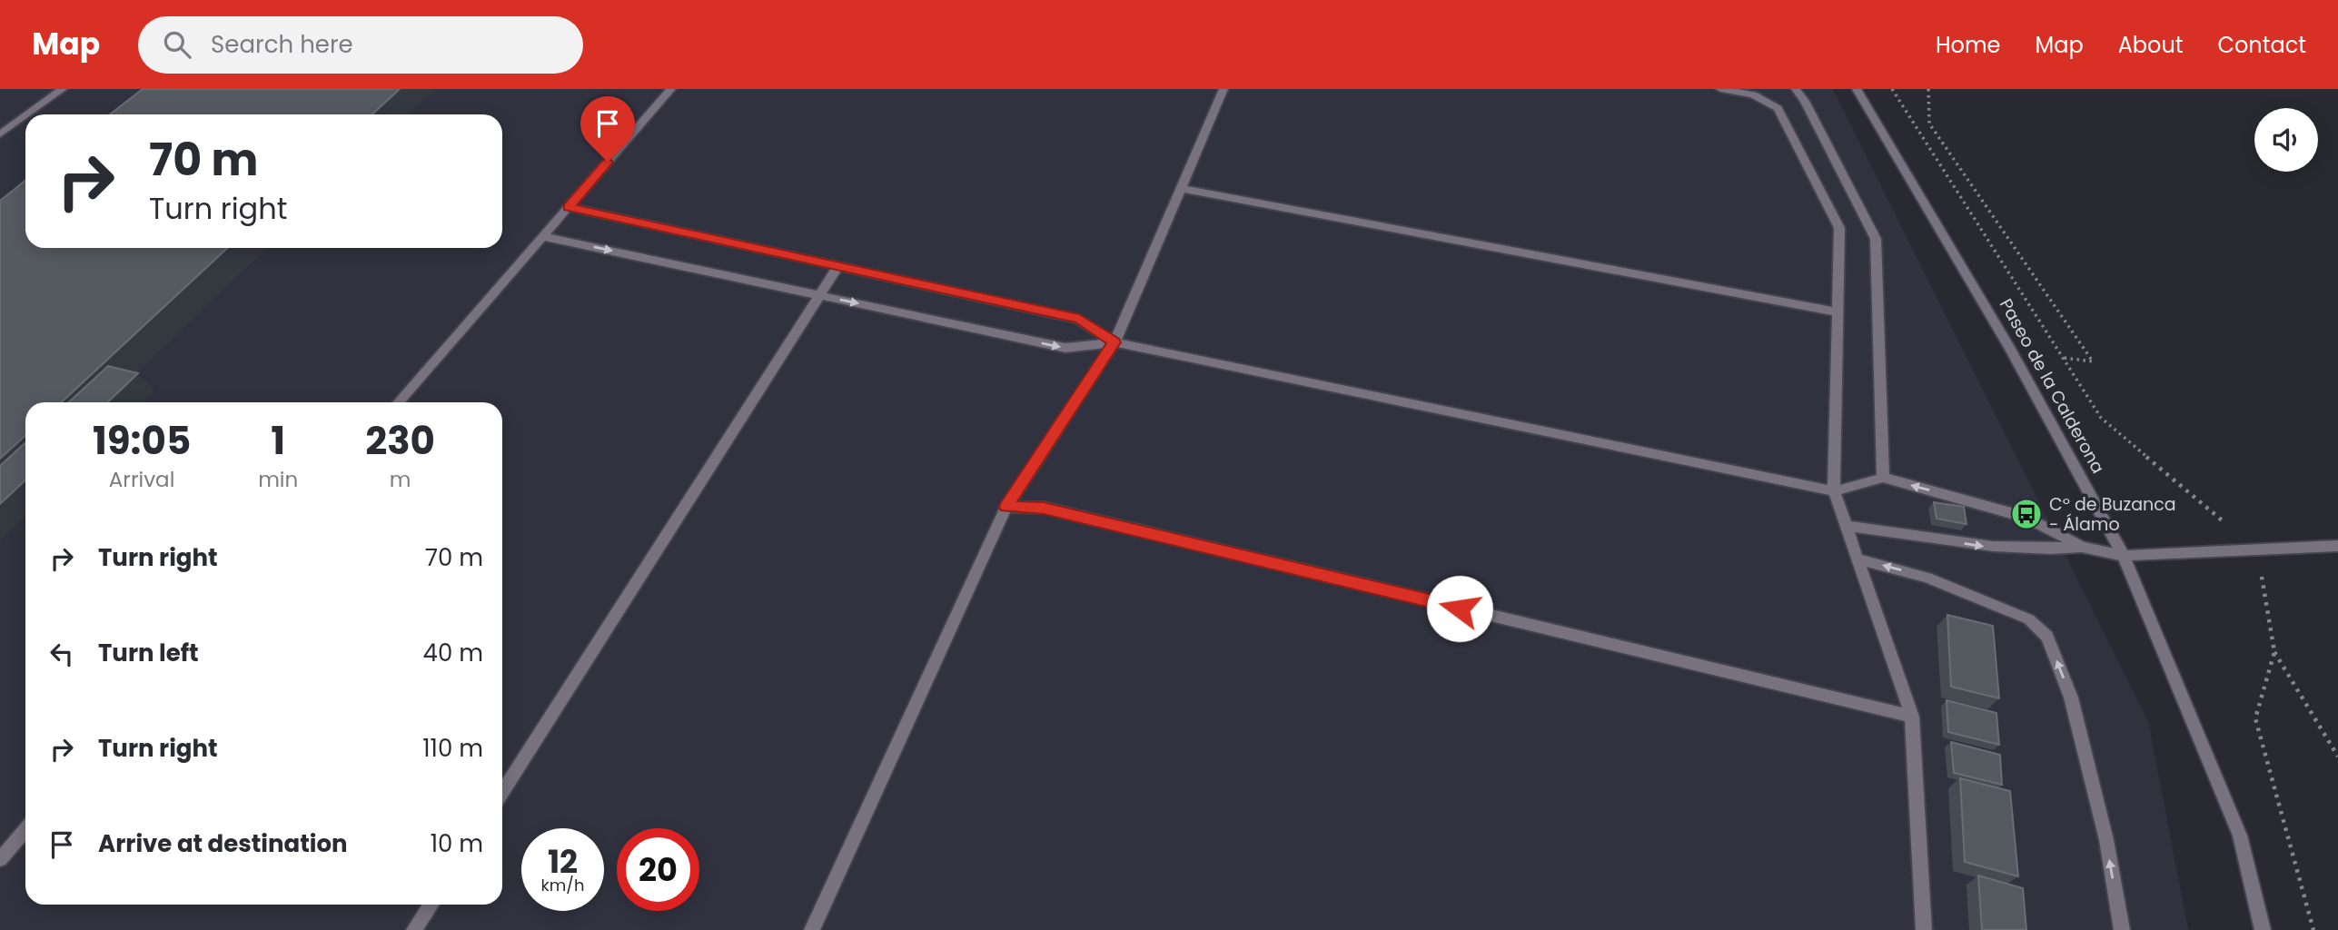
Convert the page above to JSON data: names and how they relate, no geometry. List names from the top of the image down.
{
  "streets": {
    "street": ["Paseo de la Calderona"]
  },
  "places": {
    "bus stop": ["Cº de Buzanca - Álamo"]
  },
  "page": {
    "header": "Map",
    "search": "Search here",
    "nav": [
      "Home",
      "Map",
      "About",
      "Contact"
    ],
    "turn": ["70 m", "Turn right"],
    "eta": [
      "19:05",
      "Arrival",
      "1",
      "min",
      "230",
      "m"
    ],
    "list": [
      {
        "name": "Turn right",
        "value": "70 m"
      },
      {
        "name": "Turn left",
        "value": "40 m"
      },
      {
        "name": "Turn right",
        "value": "110 m"
      },
      {
        "name": "Arrive at destination",
        "value": "10 m"
      }
    ],
    "speed": "12 km/h",
    "limit": "20"
  }
}
